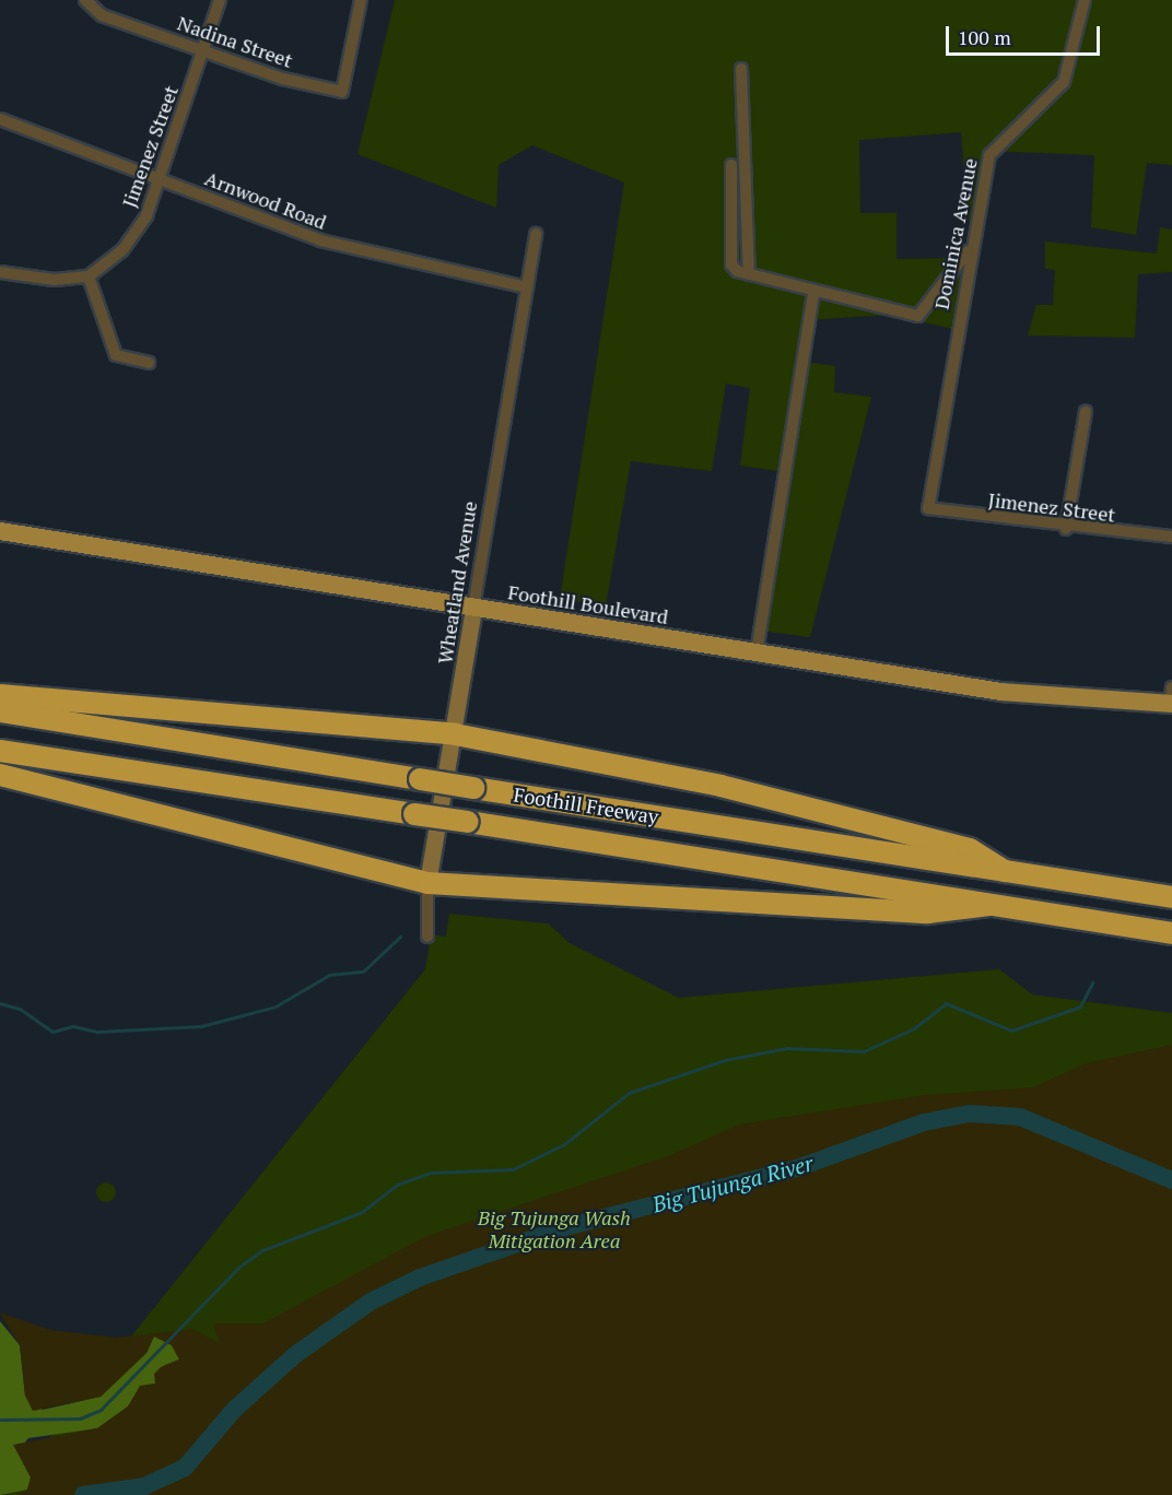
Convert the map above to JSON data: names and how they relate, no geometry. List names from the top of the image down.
{
  "streets": {
    "highway": ["Foothill Freeway"],
    "main road": ["Foothill Boulevard"],
    "street": [
      "Nadina Street",
      "Jimenez Street",
      "Arnwood Road",
      "Dominica Avenue",
      "Wheatland Avenue"
    ]
  },
  "crossings": [
    ["Nadina Street", "Jimenez Street"],
    ["Jimenez Street", "Arnwood Road"],
    ["Jimenez Street", "Dominica Avenue"],
    ["Arnwood Road", "Wheatland Avenue"],
    ["Wheatland Avenue", "Foothill Boulevard"]
  ],
  "water": ["Big Tujunga River"],
  "parks": ["Big Tujunga Wash Mitigation Area"],
  "scale_bar": "100 m"
}
